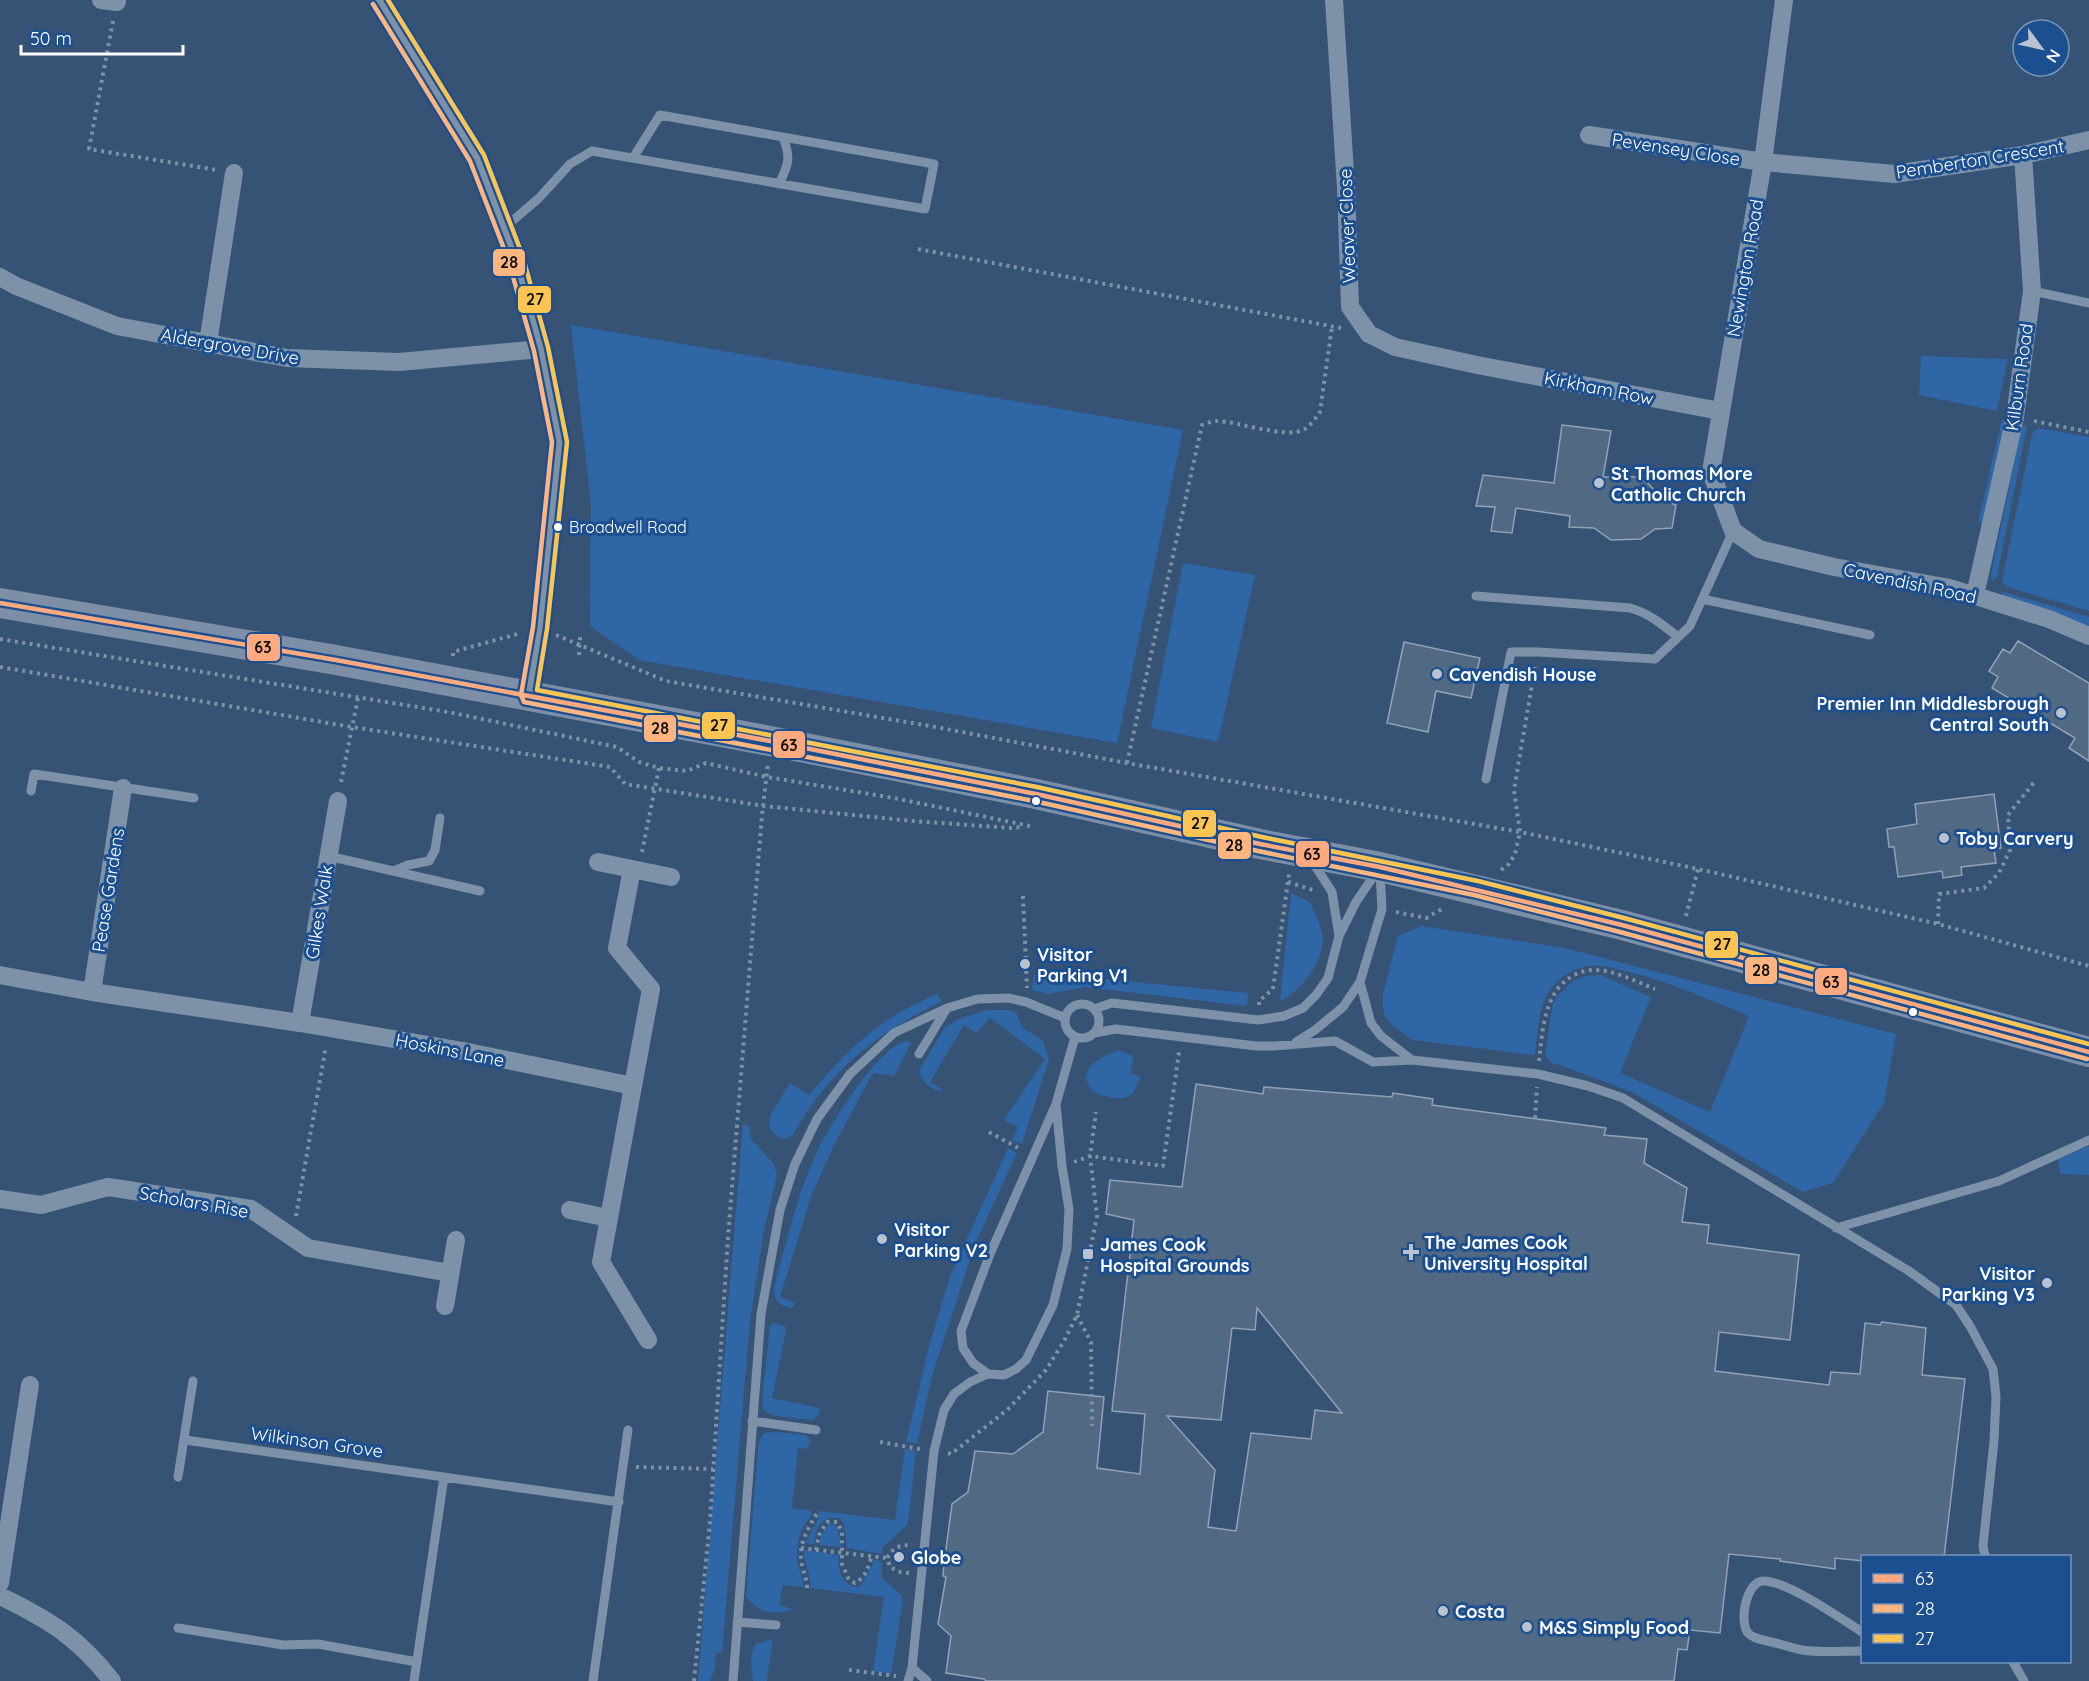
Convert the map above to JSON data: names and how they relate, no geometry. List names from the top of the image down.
{
  "streets": {
    "street": [
      "Pevensey Close",
      "Pemberton Crescent",
      "Weaver Close",
      "Newington Road",
      "Aldergrove Drive",
      "Kilburn Road",
      "Kirkham Row",
      "Cavendish Road",
      "Pease Gardens",
      "Gilkes Walk",
      "Hoskins Lane",
      "Scholars Rise"
    ],
    "lane": ["Wilkinson Grove"]
  },
  "crossings": [
    ["Pevensey Close", "Pemberton Crescent"],
    ["Pevensey Close", "Newington Road"],
    ["Pemberton Crescent", "Newington Road"],
    ["Pemberton Crescent", "Kilburn Road"],
    ["Weaver Close", "Kirkham Row"],
    ["Newington Road", "Kirkham Row"],
    ["Newington Road", "Cavendish Road"],
    ["Kilburn Road", "Cavendish Road"],
    ["Pease Gardens", "Hoskins Lane"],
    ["Gilkes Walk", "Hoskins Lane"]
  ],
  "places": {
    "other": [
      "St Thomas More Catholic Church",
      "Broadwell Road",
      "Cavendish House",
      "Premier Inn Middlesbrough Central South",
      "Toby Carvery",
      "Visitor Parking V1",
      "Visitor Parking V2",
      "Visitor Parking V3",
      "Globe",
      "Costa",
      "M&S Simply Food"
    ],
    "health": ["The James Cook University Hospital"],
    "transit": ["James Cook Hospital Grounds"]
  },
  "lines": ["transit line 27", "transit line 28", "transit line 63"],
  "legend": ["63", "28", "27"],
  "scale_bar": "50 m",
  "north": "bottom right"
}
